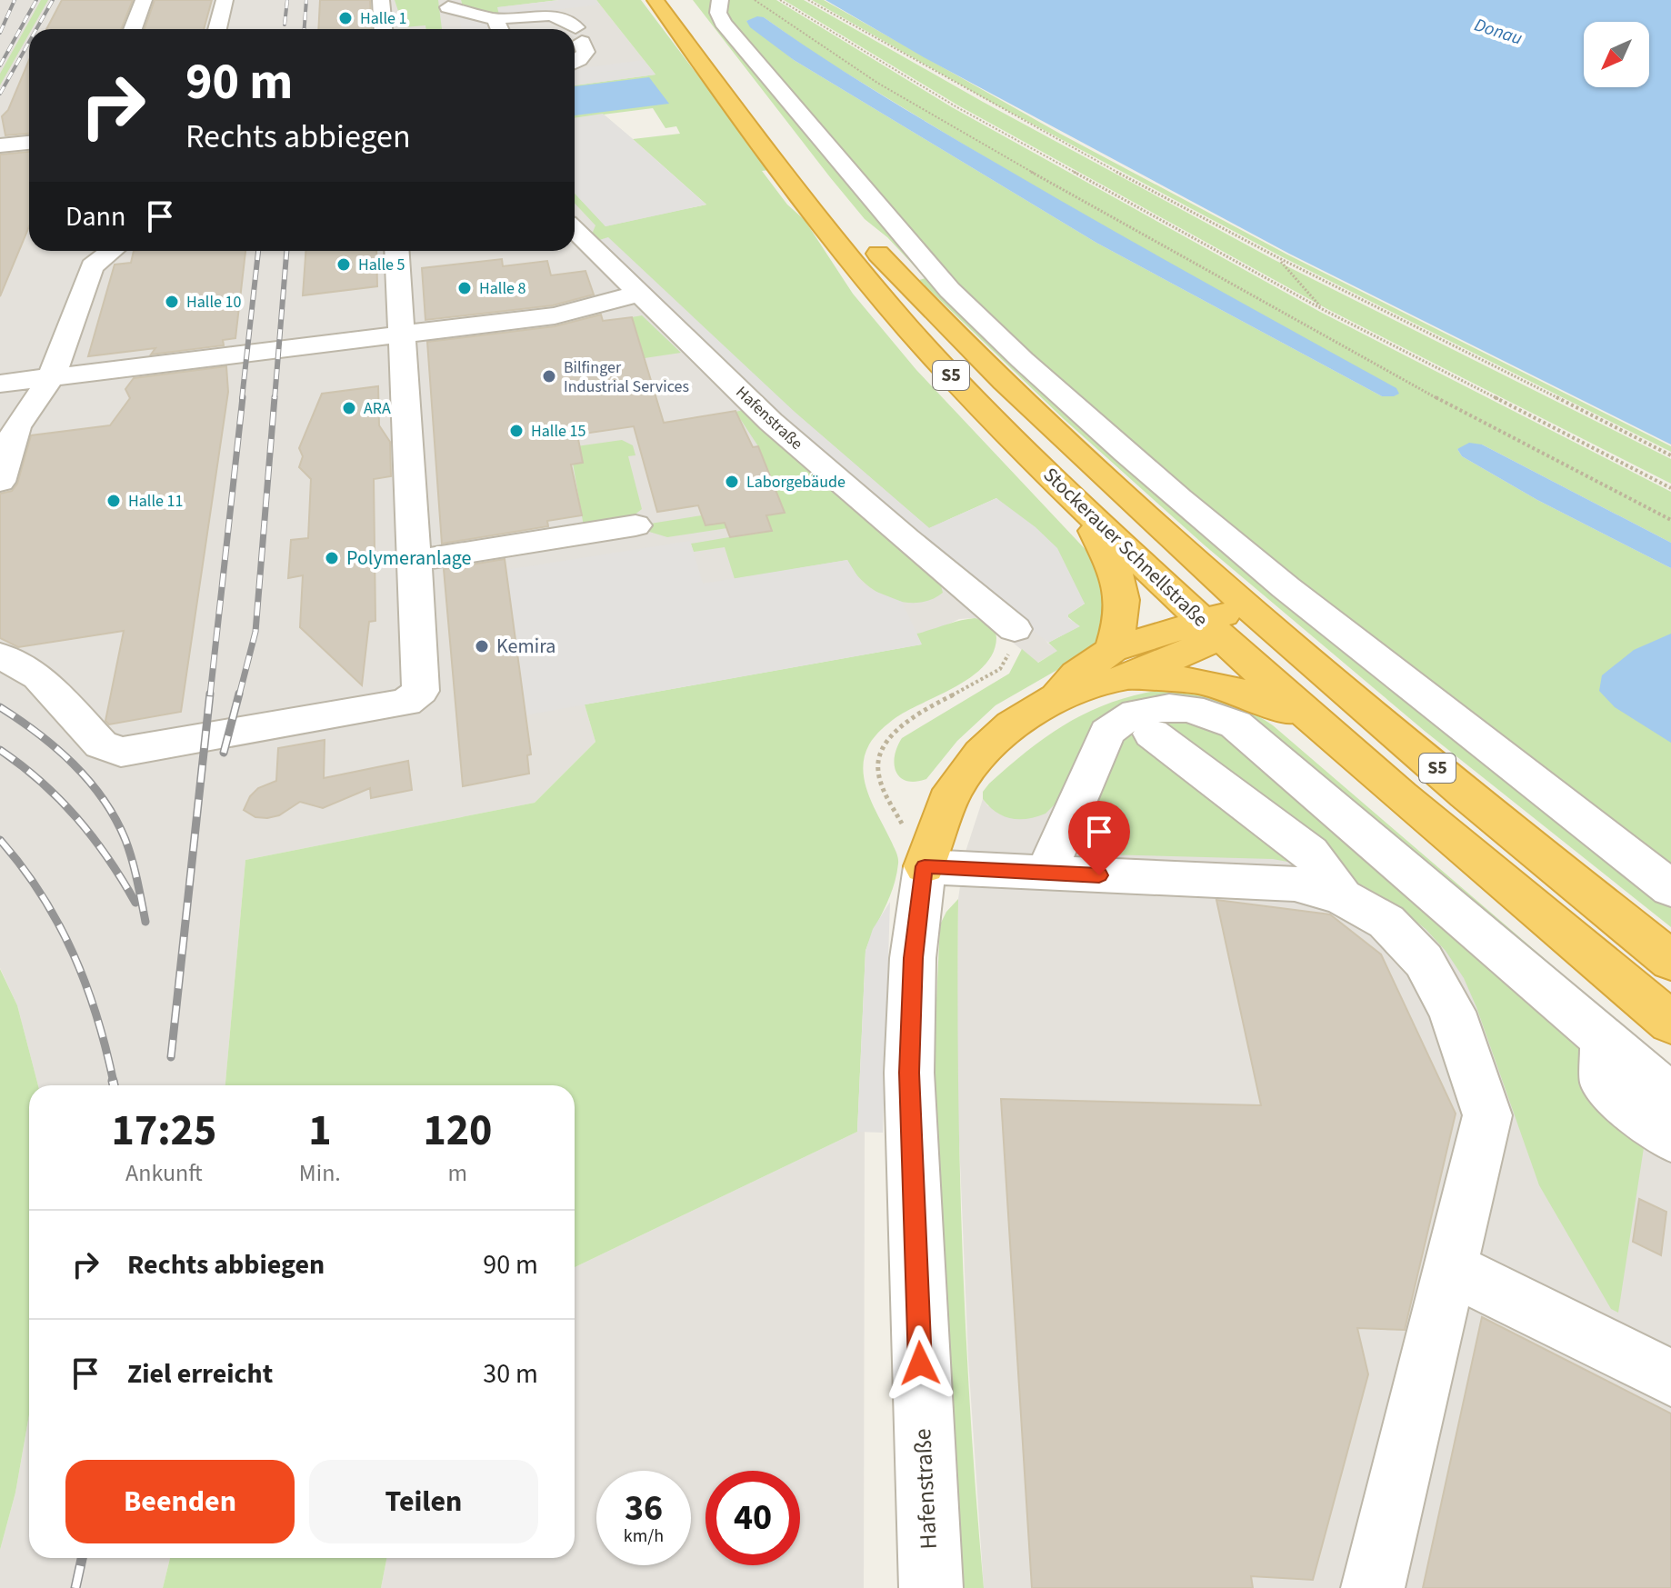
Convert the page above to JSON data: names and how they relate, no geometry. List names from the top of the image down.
{
  "streets": {
    "highway": ["S5", "Stockerauer Schnellstraße"],
    "street": ["Hafenstraße"]
  },
  "water": ["Donau"],
  "places": [
    "Halle 1",
    "Halle 5",
    "Halle 8",
    "Halle 10",
    "Bilfinger Industrial Services",
    "ARA",
    "Halle 15",
    "Laborgebäude",
    "Halle 11",
    "Polymeranlage",
    "Kemira"
  ],
  "north": "bottom left",
  "page": {
    "turn": ["90 m", "Rechts abbiegen"],
    "then": "Dann",
    "eta": [
      "17:25",
      "Ankunft",
      "1",
      "Min.",
      "120",
      "m"
    ],
    "list": [
      {
        "name": "Rechts abbiegen",
        "value": "90 m"
      },
      {
        "name": "Ziel erreicht",
        "value": "30 m"
      }
    ],
    "buttons": ["Beenden", "Teilen"],
    "speed": "36 km/h",
    "limit": "40"
  }
}
